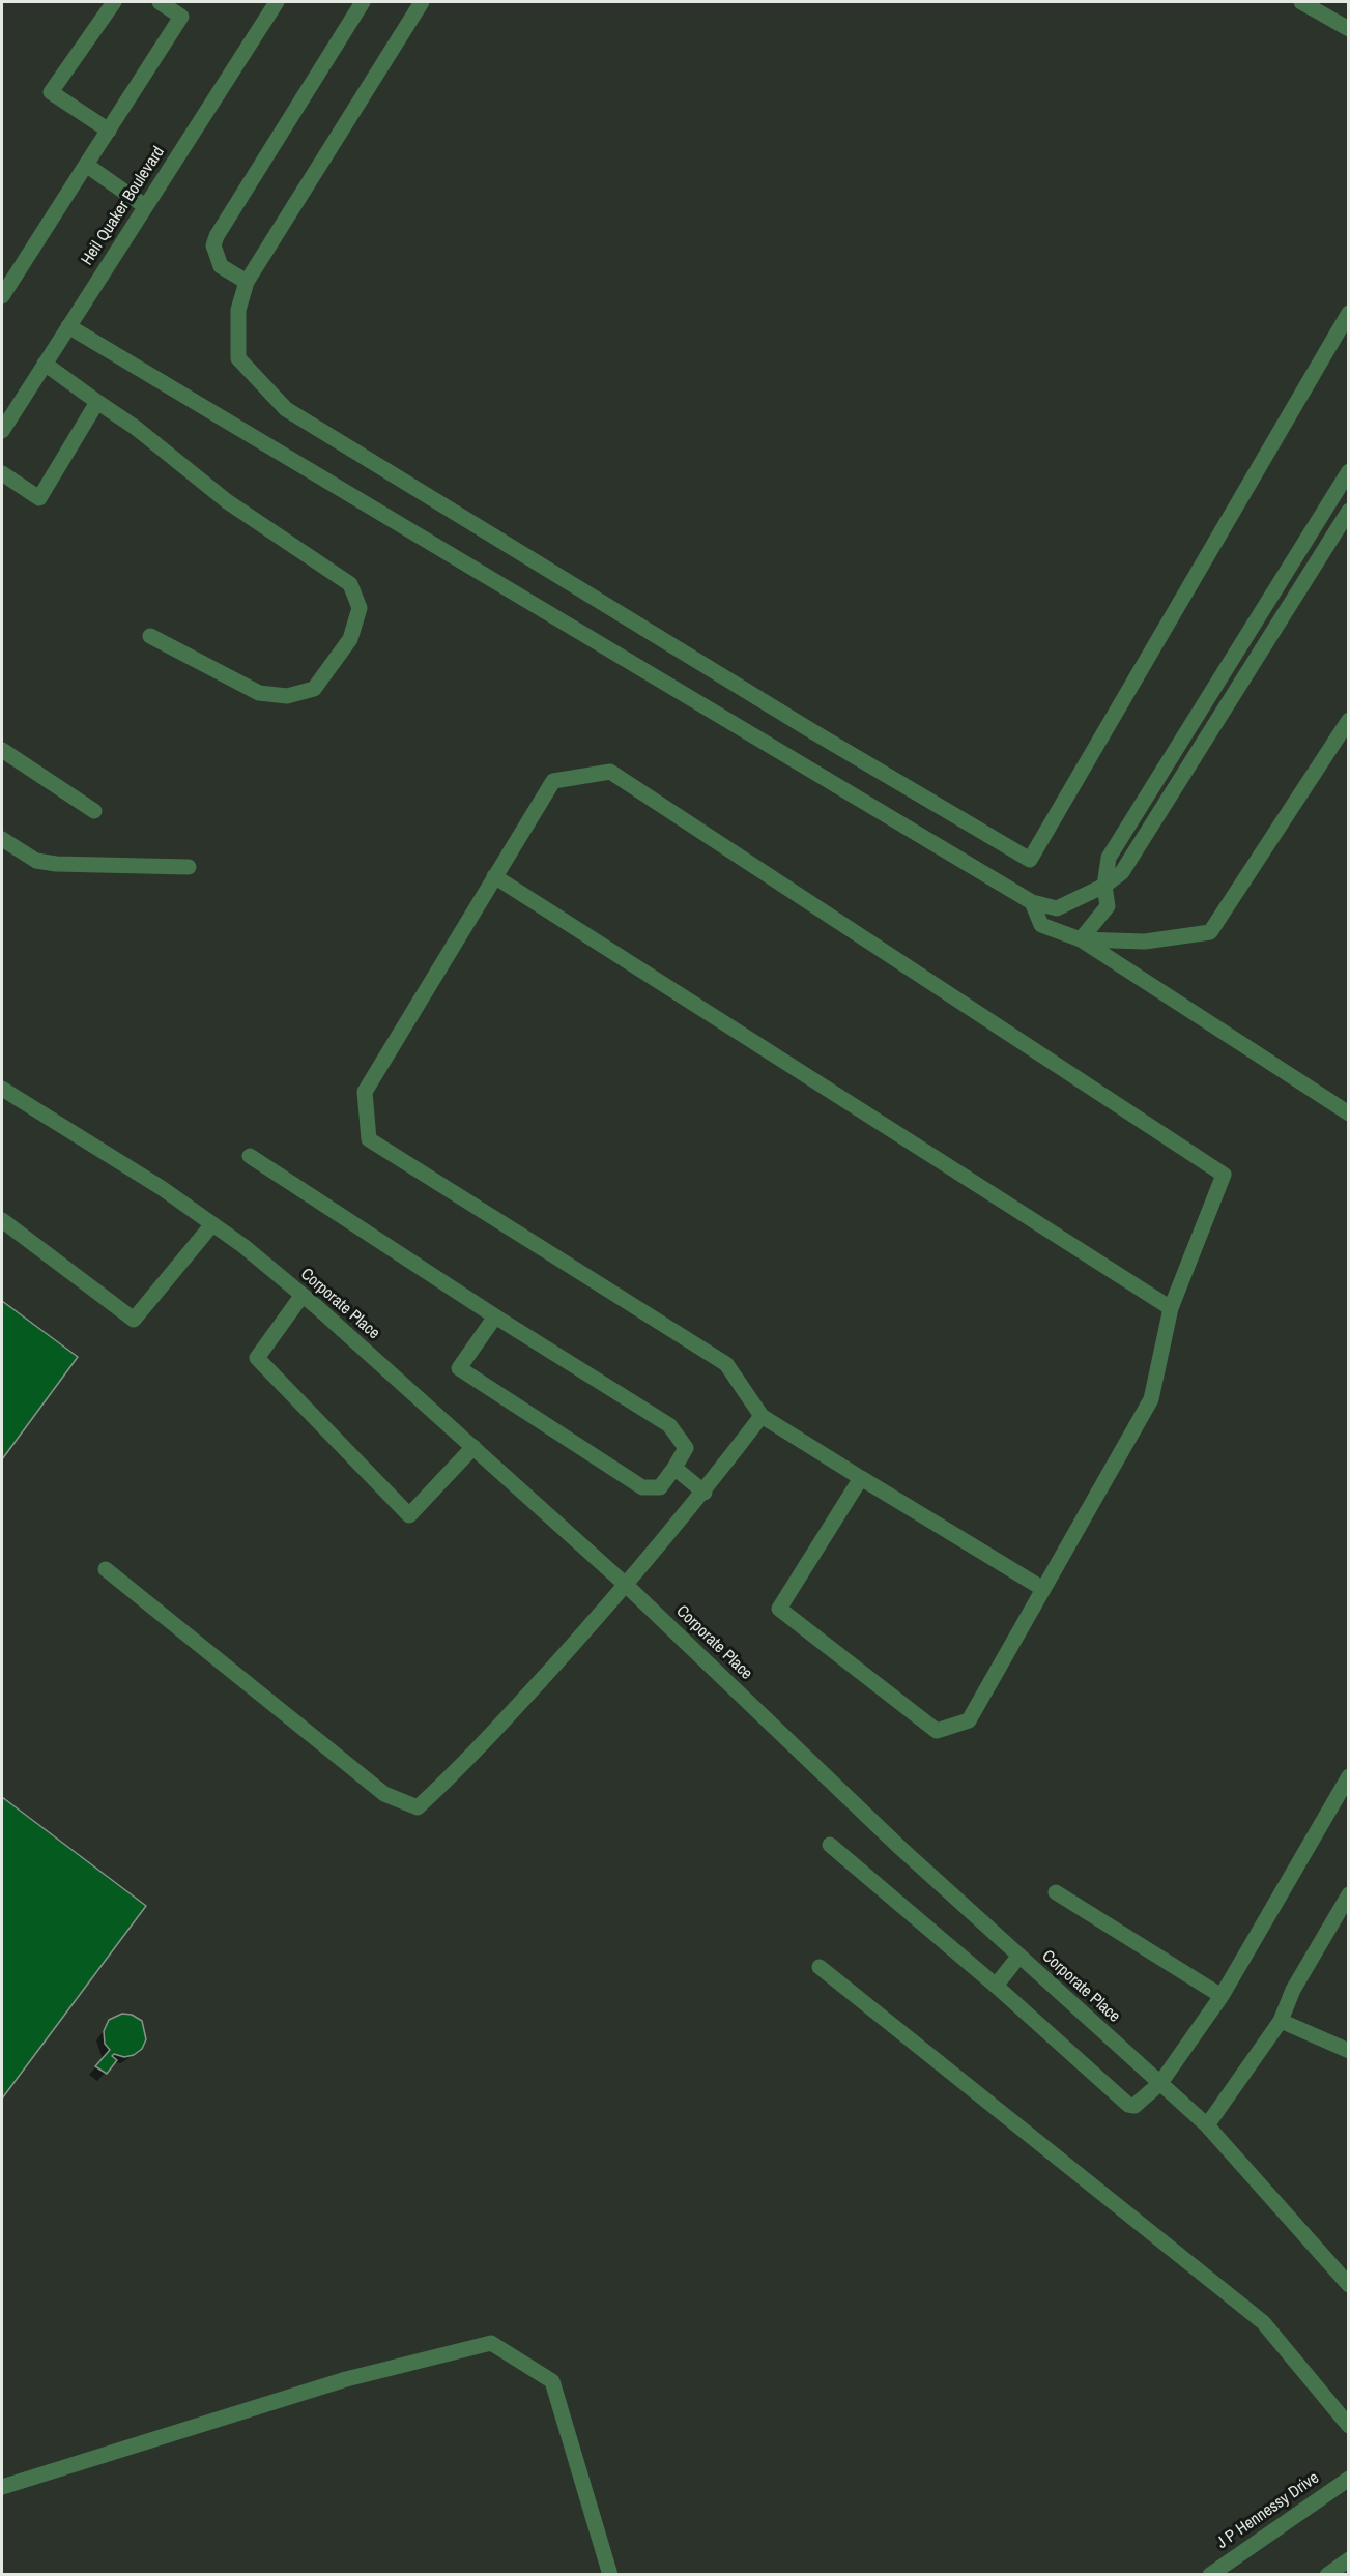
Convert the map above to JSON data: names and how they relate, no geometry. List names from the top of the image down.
{
  "streets": {
    "street": ["Heil Quaker Boulevard", "Corporate Place", "J P Hennessy Drive"]
  }
}
